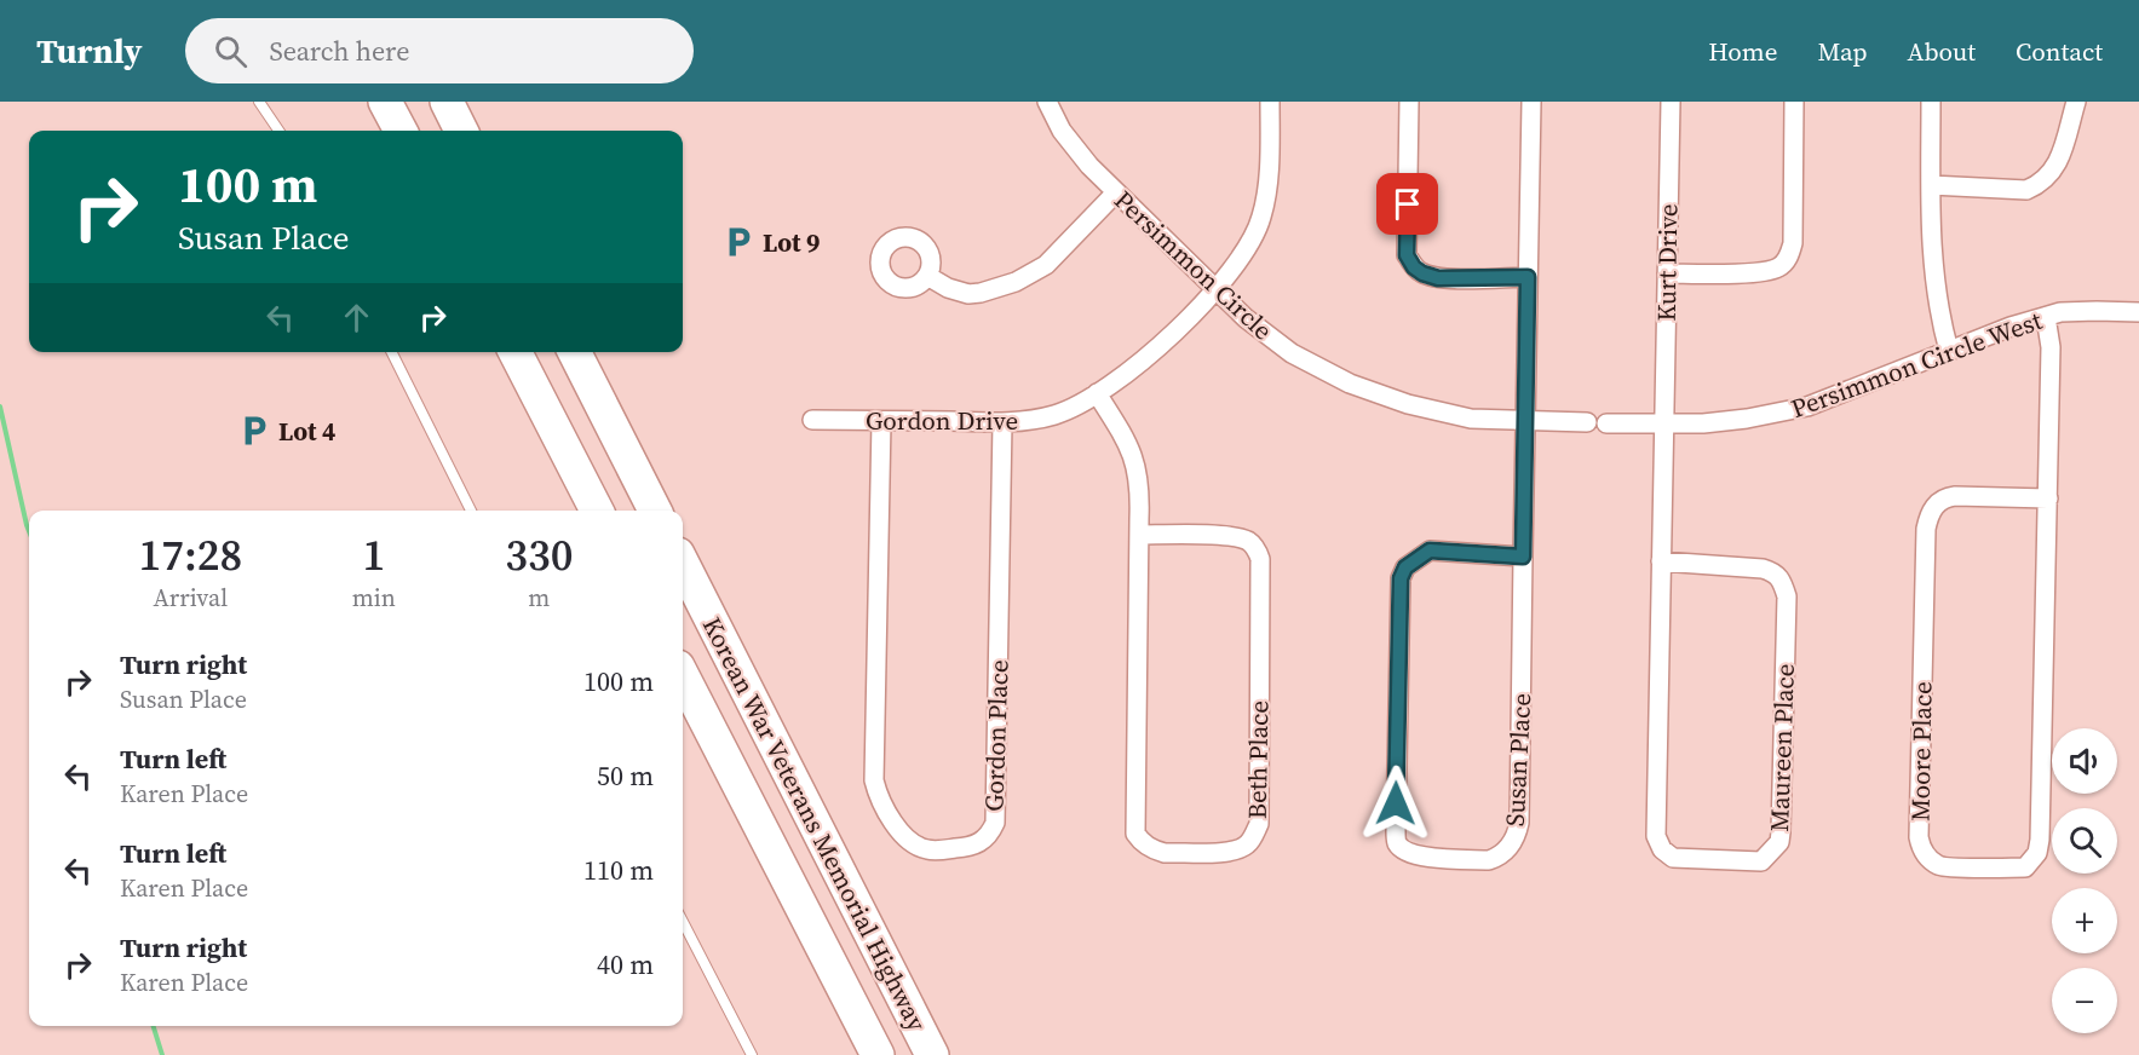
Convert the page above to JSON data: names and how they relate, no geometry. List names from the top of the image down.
{
  "streets": {
    "highway": ["Korean War Veterans Memorial Highway"],
    "street": [
      "Kurt Drive",
      "Persimmon Circle",
      "Persimmon Circle West",
      "Gordon Drive",
      "Gordon Place",
      "Maureen Place",
      "Moore Place",
      "Beth Place",
      "Susan Place"
    ]
  },
  "crossings": [
    ["Kurt Drive", "Persimmon Circle West"],
    ["Kurt Drive", "Maureen Place"],
    ["Persimmon Circle", "Gordon Drive"],
    ["Persimmon Circle West", "Maureen Place"],
    ["Persimmon Circle West", "Moore Place"],
    ["Gordon Drive", "Gordon Place"],
    ["Gordon Drive", "Beth Place"]
  ],
  "places": {
    "parking": ["Lot 9", "Lot 4"]
  },
  "page": {
    "header": "Turnly",
    "search": "Search here",
    "nav": [
      "Home",
      "Map",
      "About",
      "Contact"
    ],
    "turn": ["100 m", "Susan Place"],
    "eta": [
      "17:28",
      "Arrival",
      "1",
      "min",
      "330",
      "m"
    ],
    "list": [
      {
        "name": "Turn right",
        "note": "Susan Place",
        "value": "100 m"
      },
      {
        "name": "Turn left",
        "note": "Karen Place",
        "value": "50 m"
      },
      {
        "name": "Turn left",
        "note": "Karen Place",
        "value": "110 m"
      },
      {
        "name": "Turn right",
        "note": "Karen Place",
        "value": "40 m"
      }
    ],
    "map_buttons": ["+", "−"]
  }
}
